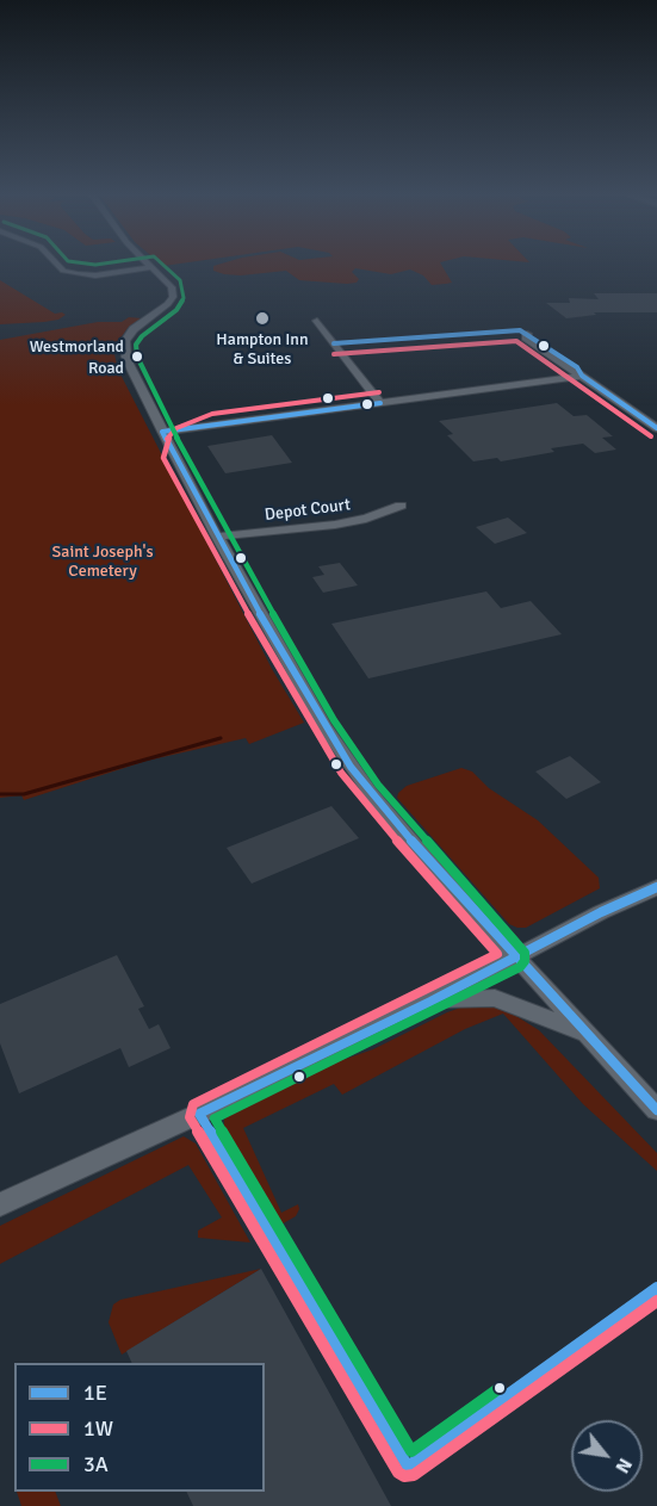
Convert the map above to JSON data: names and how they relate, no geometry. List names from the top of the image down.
{
  "streets": {
    "street": ["Depot Court"]
  },
  "parks": ["Saint Joseph's Cemetery"],
  "places": ["Hampton Inn & Suites", "Westmorland Road"],
  "lines": ["transit line 3A", "transit line 1E", "transit line 1W"],
  "legend": ["1E", "1W", "3A"],
  "north": "bottom right"
}
